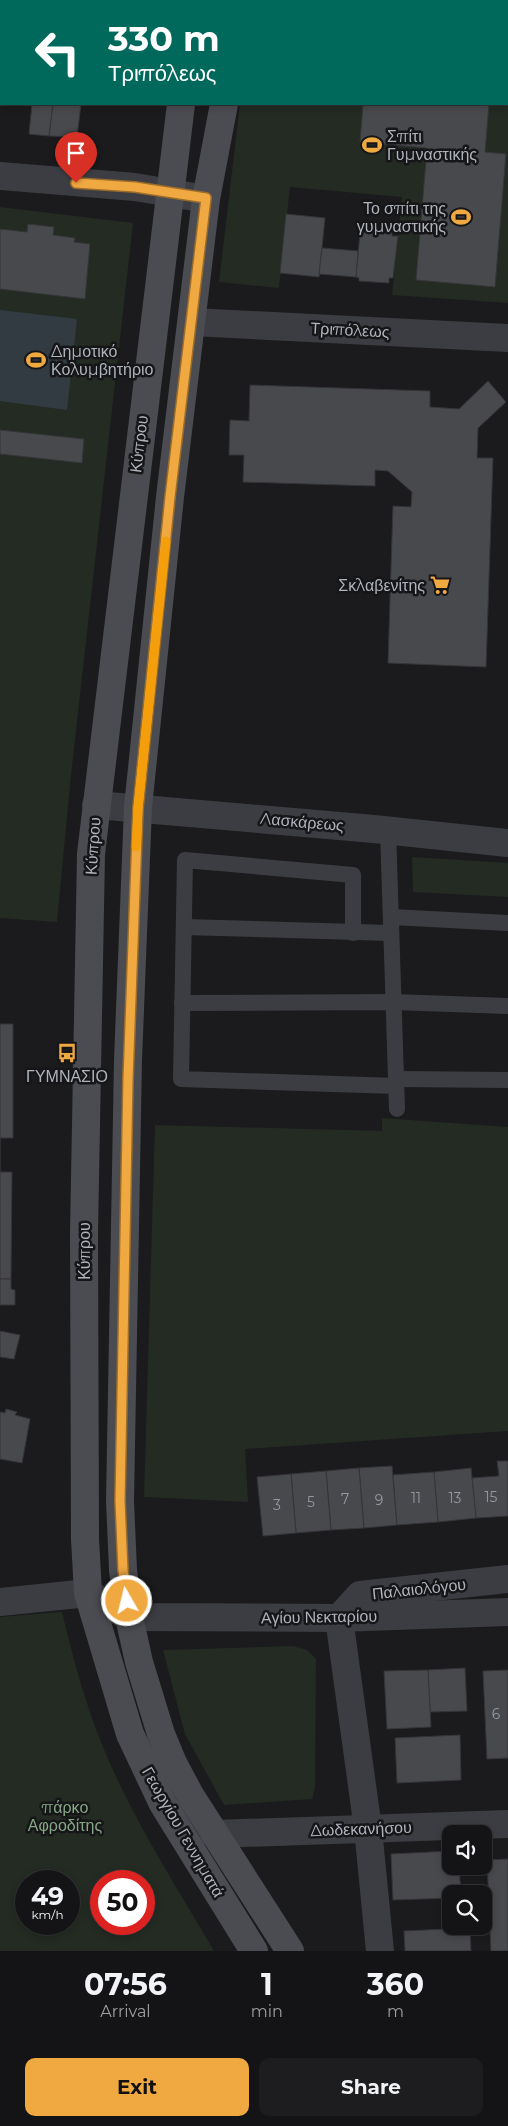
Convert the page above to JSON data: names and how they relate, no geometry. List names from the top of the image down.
{
  "streets": {
    "main road": ["Κύπρου", "Γεωργίου Γεννηματά"],
    "street": [
      "Τριπόλεως",
      "Λασκάρεως",
      "Παλαιολόγου",
      "Αγίου Νεκταρίου",
      "Δωδεκανήσου"
    ]
  },
  "crossings": [
    ["Κύπρου", "Λασκάρεως"],
    ["Κύπρου", "Γεωργίου Γεννηματά"],
    ["Παλαιολόγου", "Αγίου Νεκταρίου"],
    ["Αγίου Νεκταρίου", "Γεωργίου Γεννηματά"],
    ["Δωδεκανήσου", "Γεωργίου Γεννηματά"]
  ],
  "parks": ["πάρκο Αφροδίτης"],
  "places": {
    "sports": ["Σπίτι Γυμναστικής", "Το σπίτι της γυμναστικής", "Δημοτικό Κολυμβητήριο"],
    "supermarket": ["Σκλαβενίτης"],
    "bus stop": ["ΓΥΜΝΑΣΙΟ"]
  },
  "house_numbers": [
    "15",
    "11",
    "13",
    "7",
    "9",
    "5",
    "3",
    "6"
  ],
  "page": {
    "turn": ["330 m", "Τριπόλεως"],
    "speed": "49 km/h",
    "limit": "50",
    "eta": [
      "07:56",
      "Arrival",
      "1",
      "min",
      "360",
      "m"
    ],
    "buttons": ["Exit", "Share"]
  }
}
